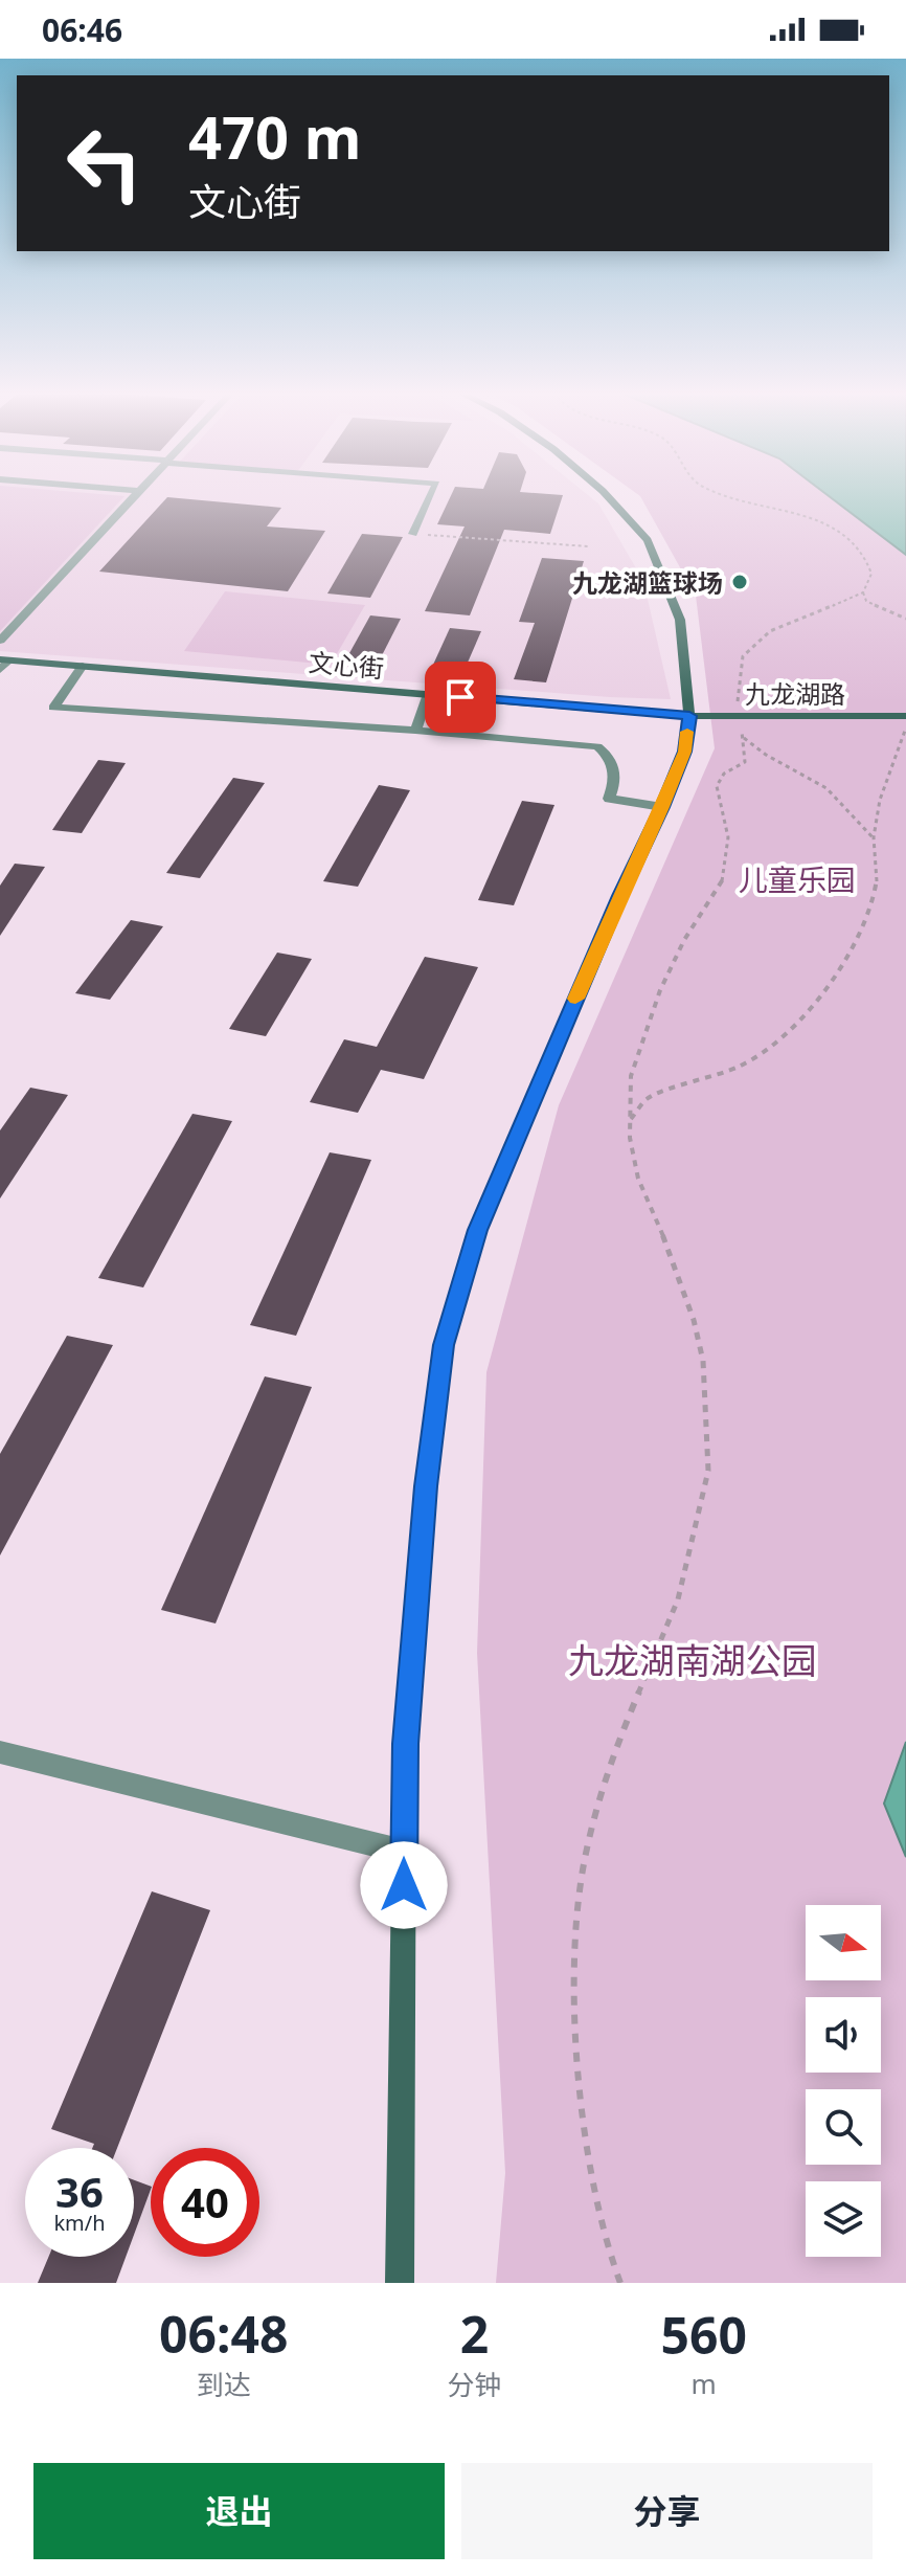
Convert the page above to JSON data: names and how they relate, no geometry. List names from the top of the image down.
{
  "streets": {
    "street": ["文心街", "九龙湖路"]
  },
  "crossings": [
    ["文心街", "九龙湖路"]
  ],
  "parks": ["儿童乐园", "九龙湖南湖公园"],
  "places": ["九龙湖篮球场"],
  "north": "right",
  "page": {
    "status": "06:46",
    "turn": ["470 m", "文心街"],
    "speed": "36 km/h",
    "limit": "40",
    "eta": [
      "06:48",
      "到达",
      "2",
      "分钟",
      "560",
      "m"
    ],
    "buttons": ["退出", "分享"]
  }
}
